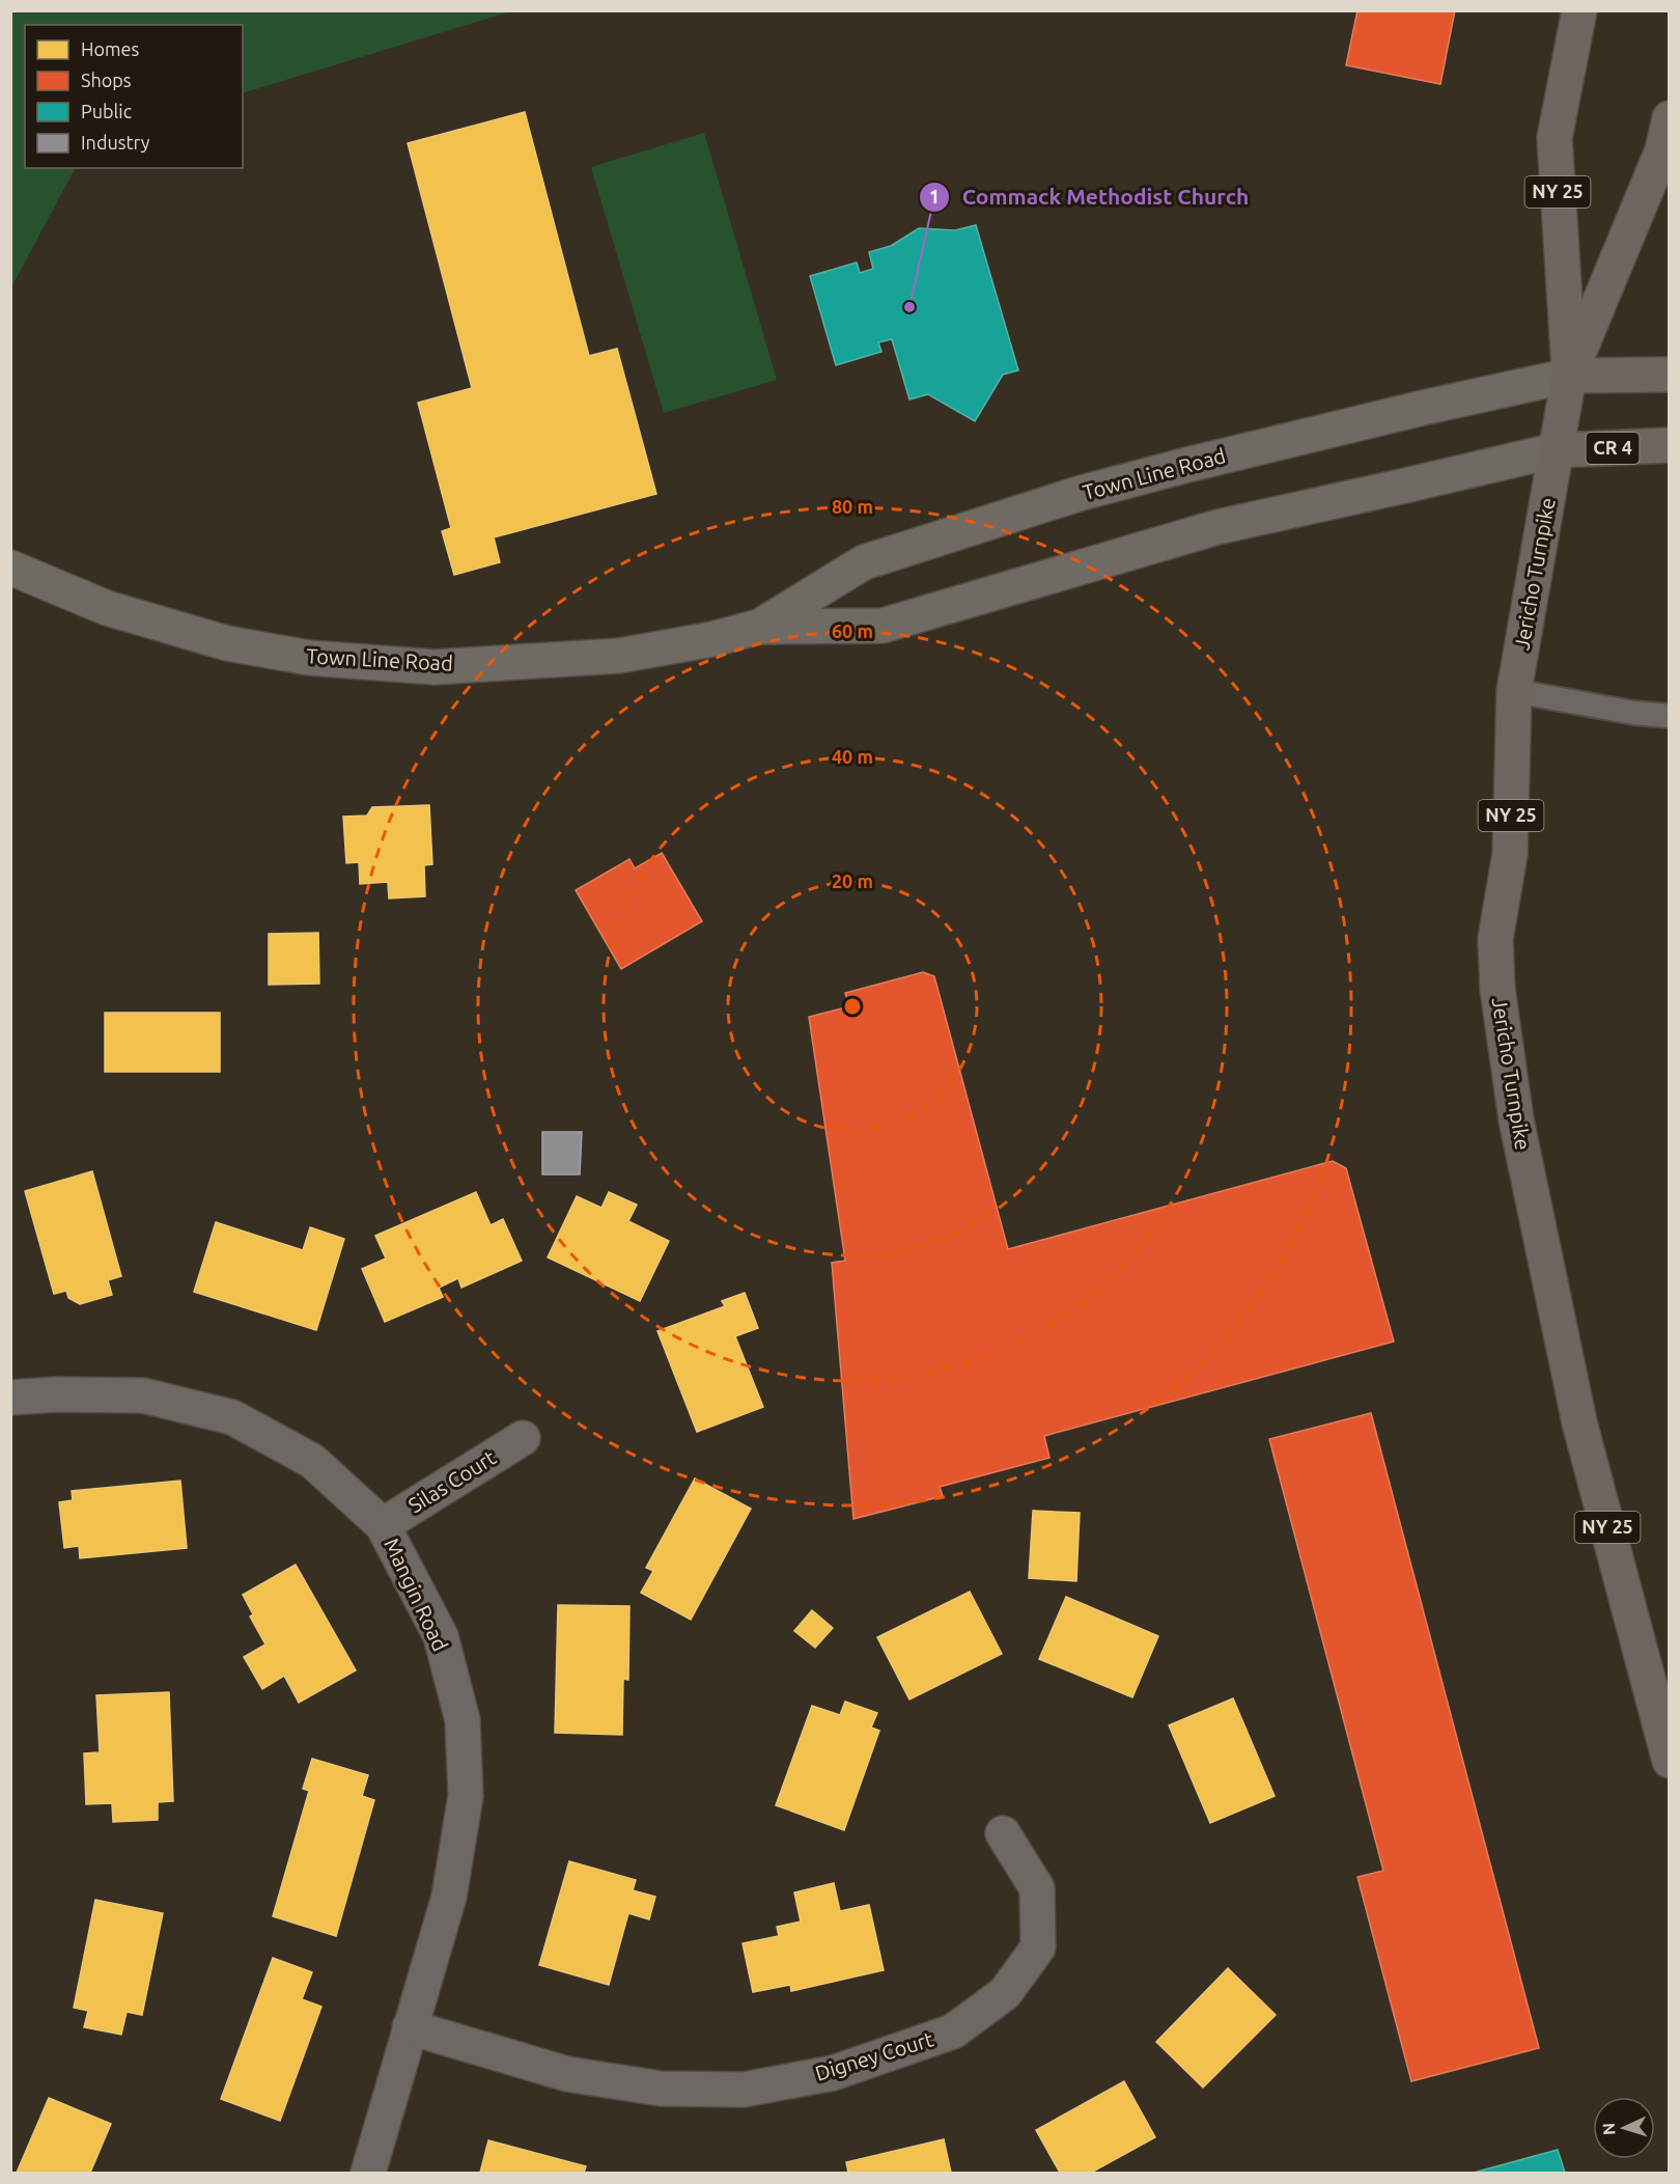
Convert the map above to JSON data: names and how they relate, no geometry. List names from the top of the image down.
{
  "streets": {
    "main road": [
      "NY 25",
      "CR 4",
      "Town Line Road",
      "Jericho Turnpike"
    ],
    "street": ["Silas Court", "Mangin Road", "Digney Court"]
  },
  "crossings": [
    ["CR 4", "Town Line Road"],
    ["CR 4", "Jericho Turnpike"],
    ["Town Line Road", "Jericho Turnpike"],
    ["Silas Court", "Mangin Road"],
    ["Mangin Road", "Digney Court"]
  ],
  "places": ["Commack Methodist Church"],
  "legend": [
    "Homes",
    "Shops",
    "Public",
    "Industry"
  ],
  "north": "left",
  "rings": [
    "80 m",
    "60 m",
    "40 m",
    "20 m"
  ]
}
